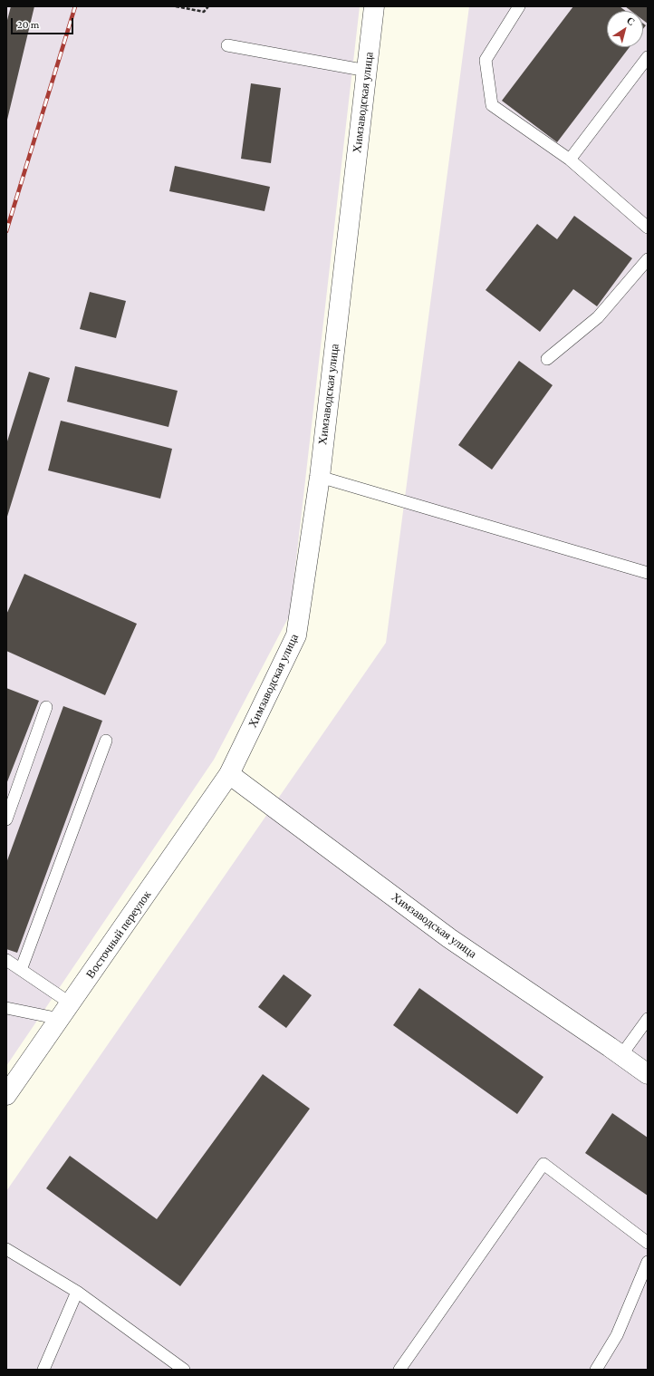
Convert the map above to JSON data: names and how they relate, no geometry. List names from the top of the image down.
{
  "streets": {
    "street": ["Химзаводская улица", "Восточный переулок"]
  },
  "crossings": [
    ["Химзаводская улица", "Восточный переулок"]
  ],
  "scale_bar": "20 m",
  "north": "top right"
}
